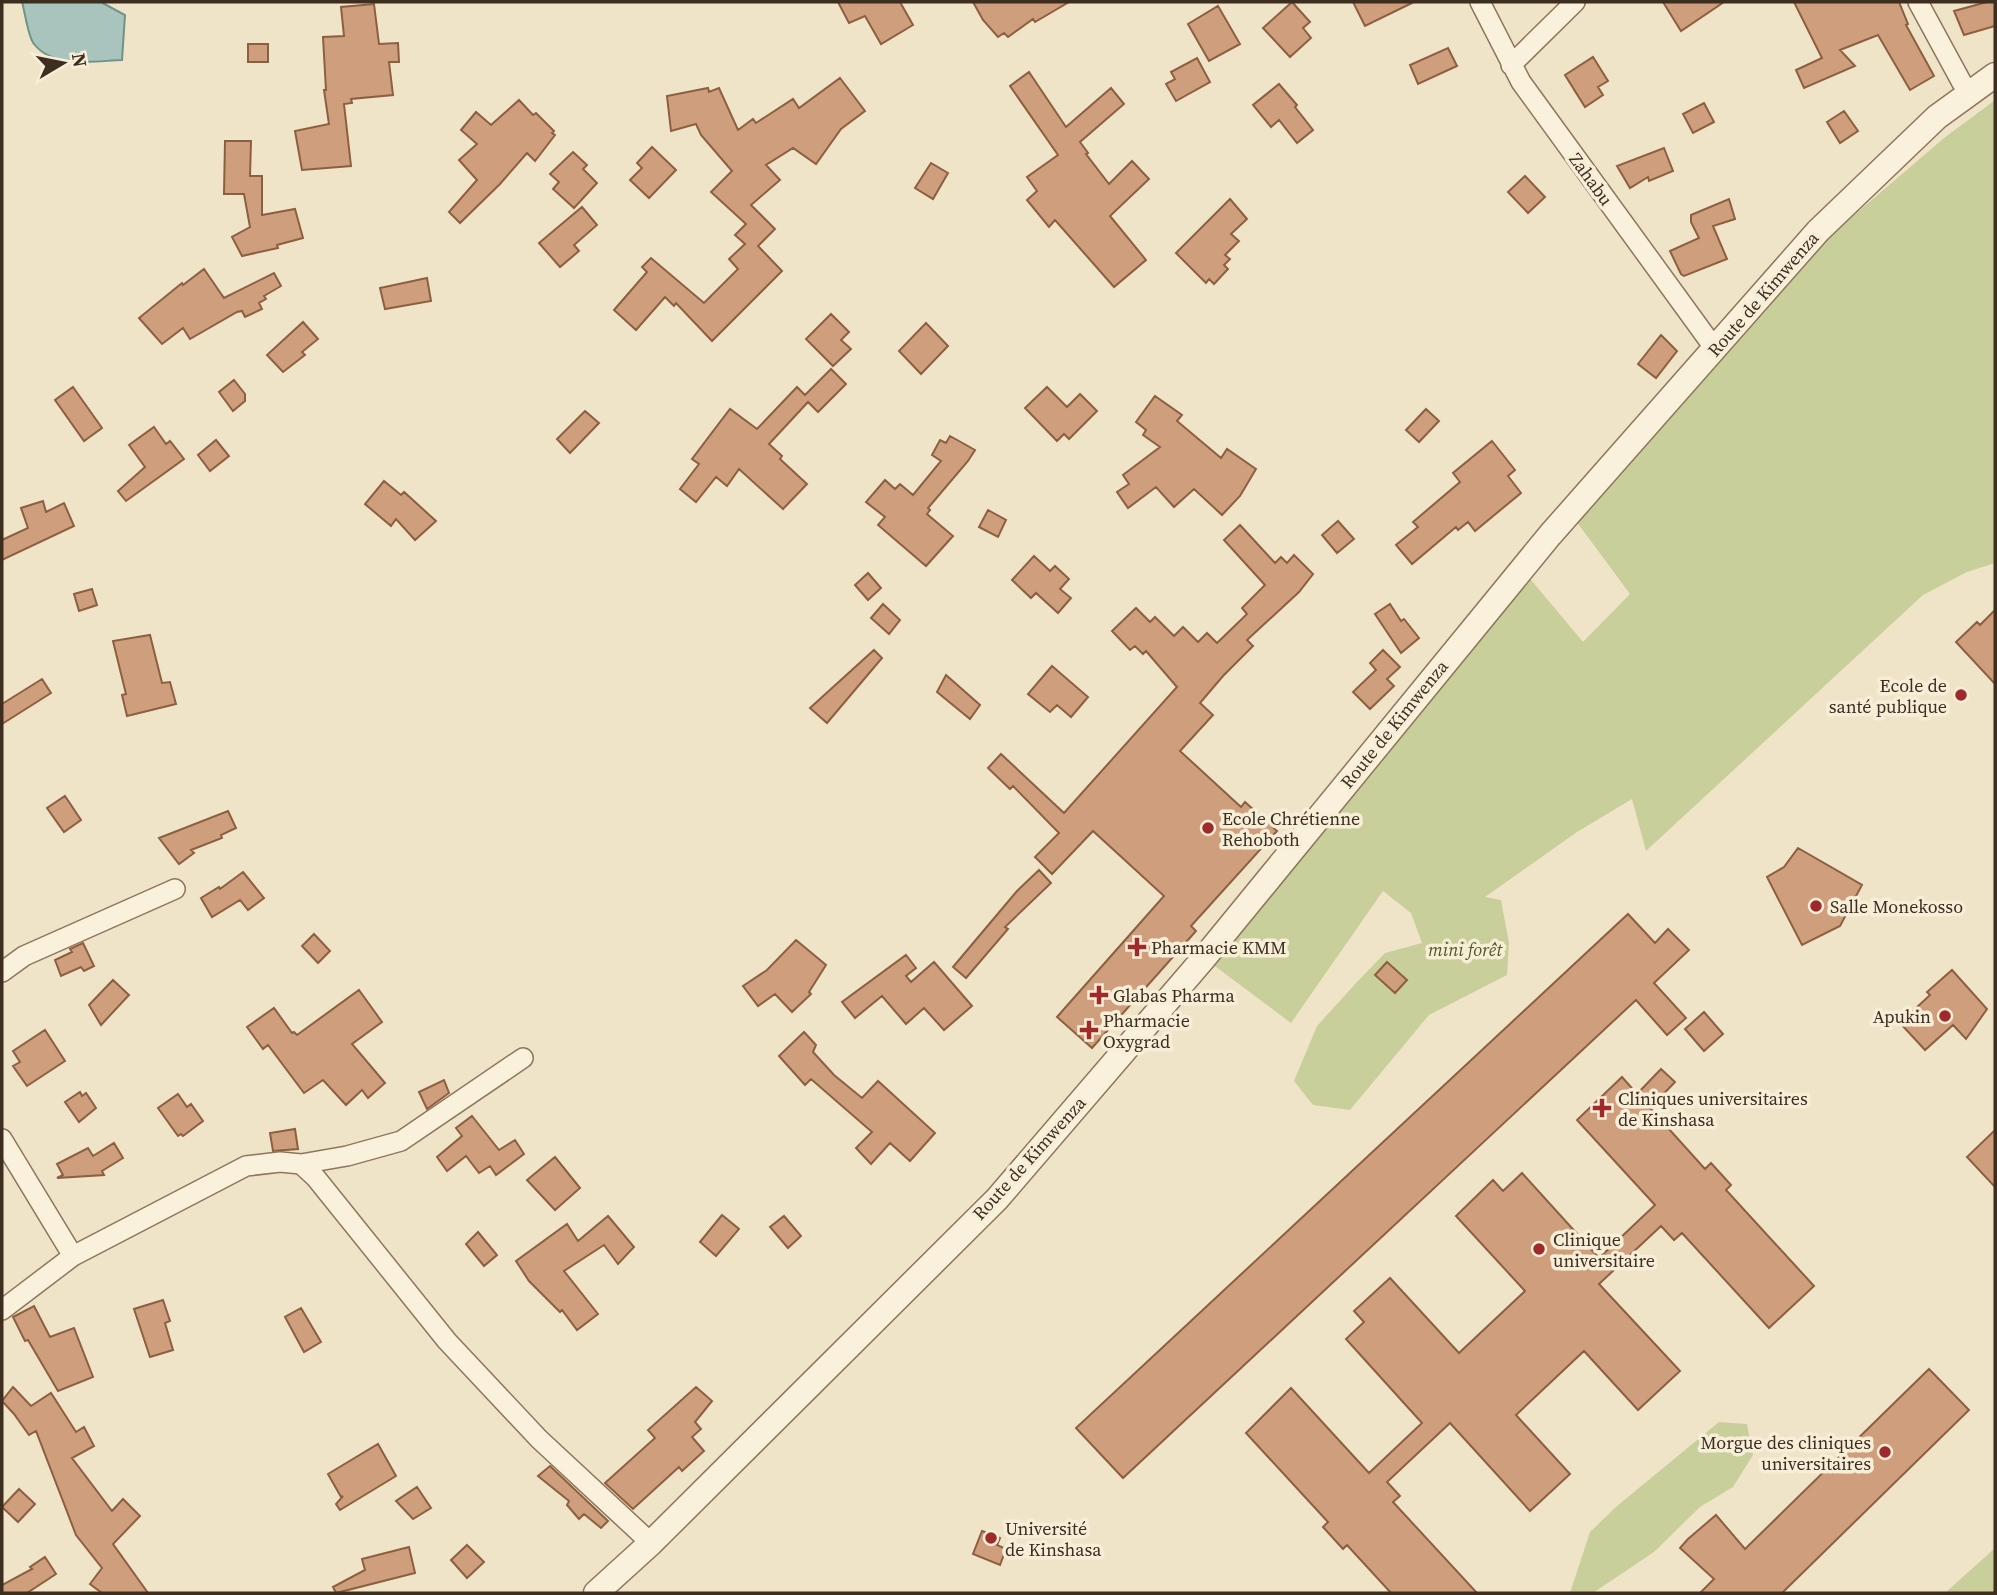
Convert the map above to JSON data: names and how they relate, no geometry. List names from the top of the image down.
{
  "streets": {
    "street": ["Zahabu", "Route de Kimwenza"]
  },
  "crossings": [
    ["Zahabu", "Route de Kimwenza"]
  ],
  "parks": ["mini forêt"],
  "places": {
    "other": [
      "Ecole de santé publique",
      "Ecole Chrétienne Rehoboth",
      "Salle Monekosso",
      "Apukin",
      "Clinique universitaire",
      "Morgue des cliniques universitaires",
      "Université de Kinshasa"
    ],
    "health": [
      "Pharmacie KMM",
      "Glabas Pharma",
      "Pharmacie Oxygrad",
      "Cliniques universitaires de Kinshasa"
    ]
  },
  "north": "right"
}
